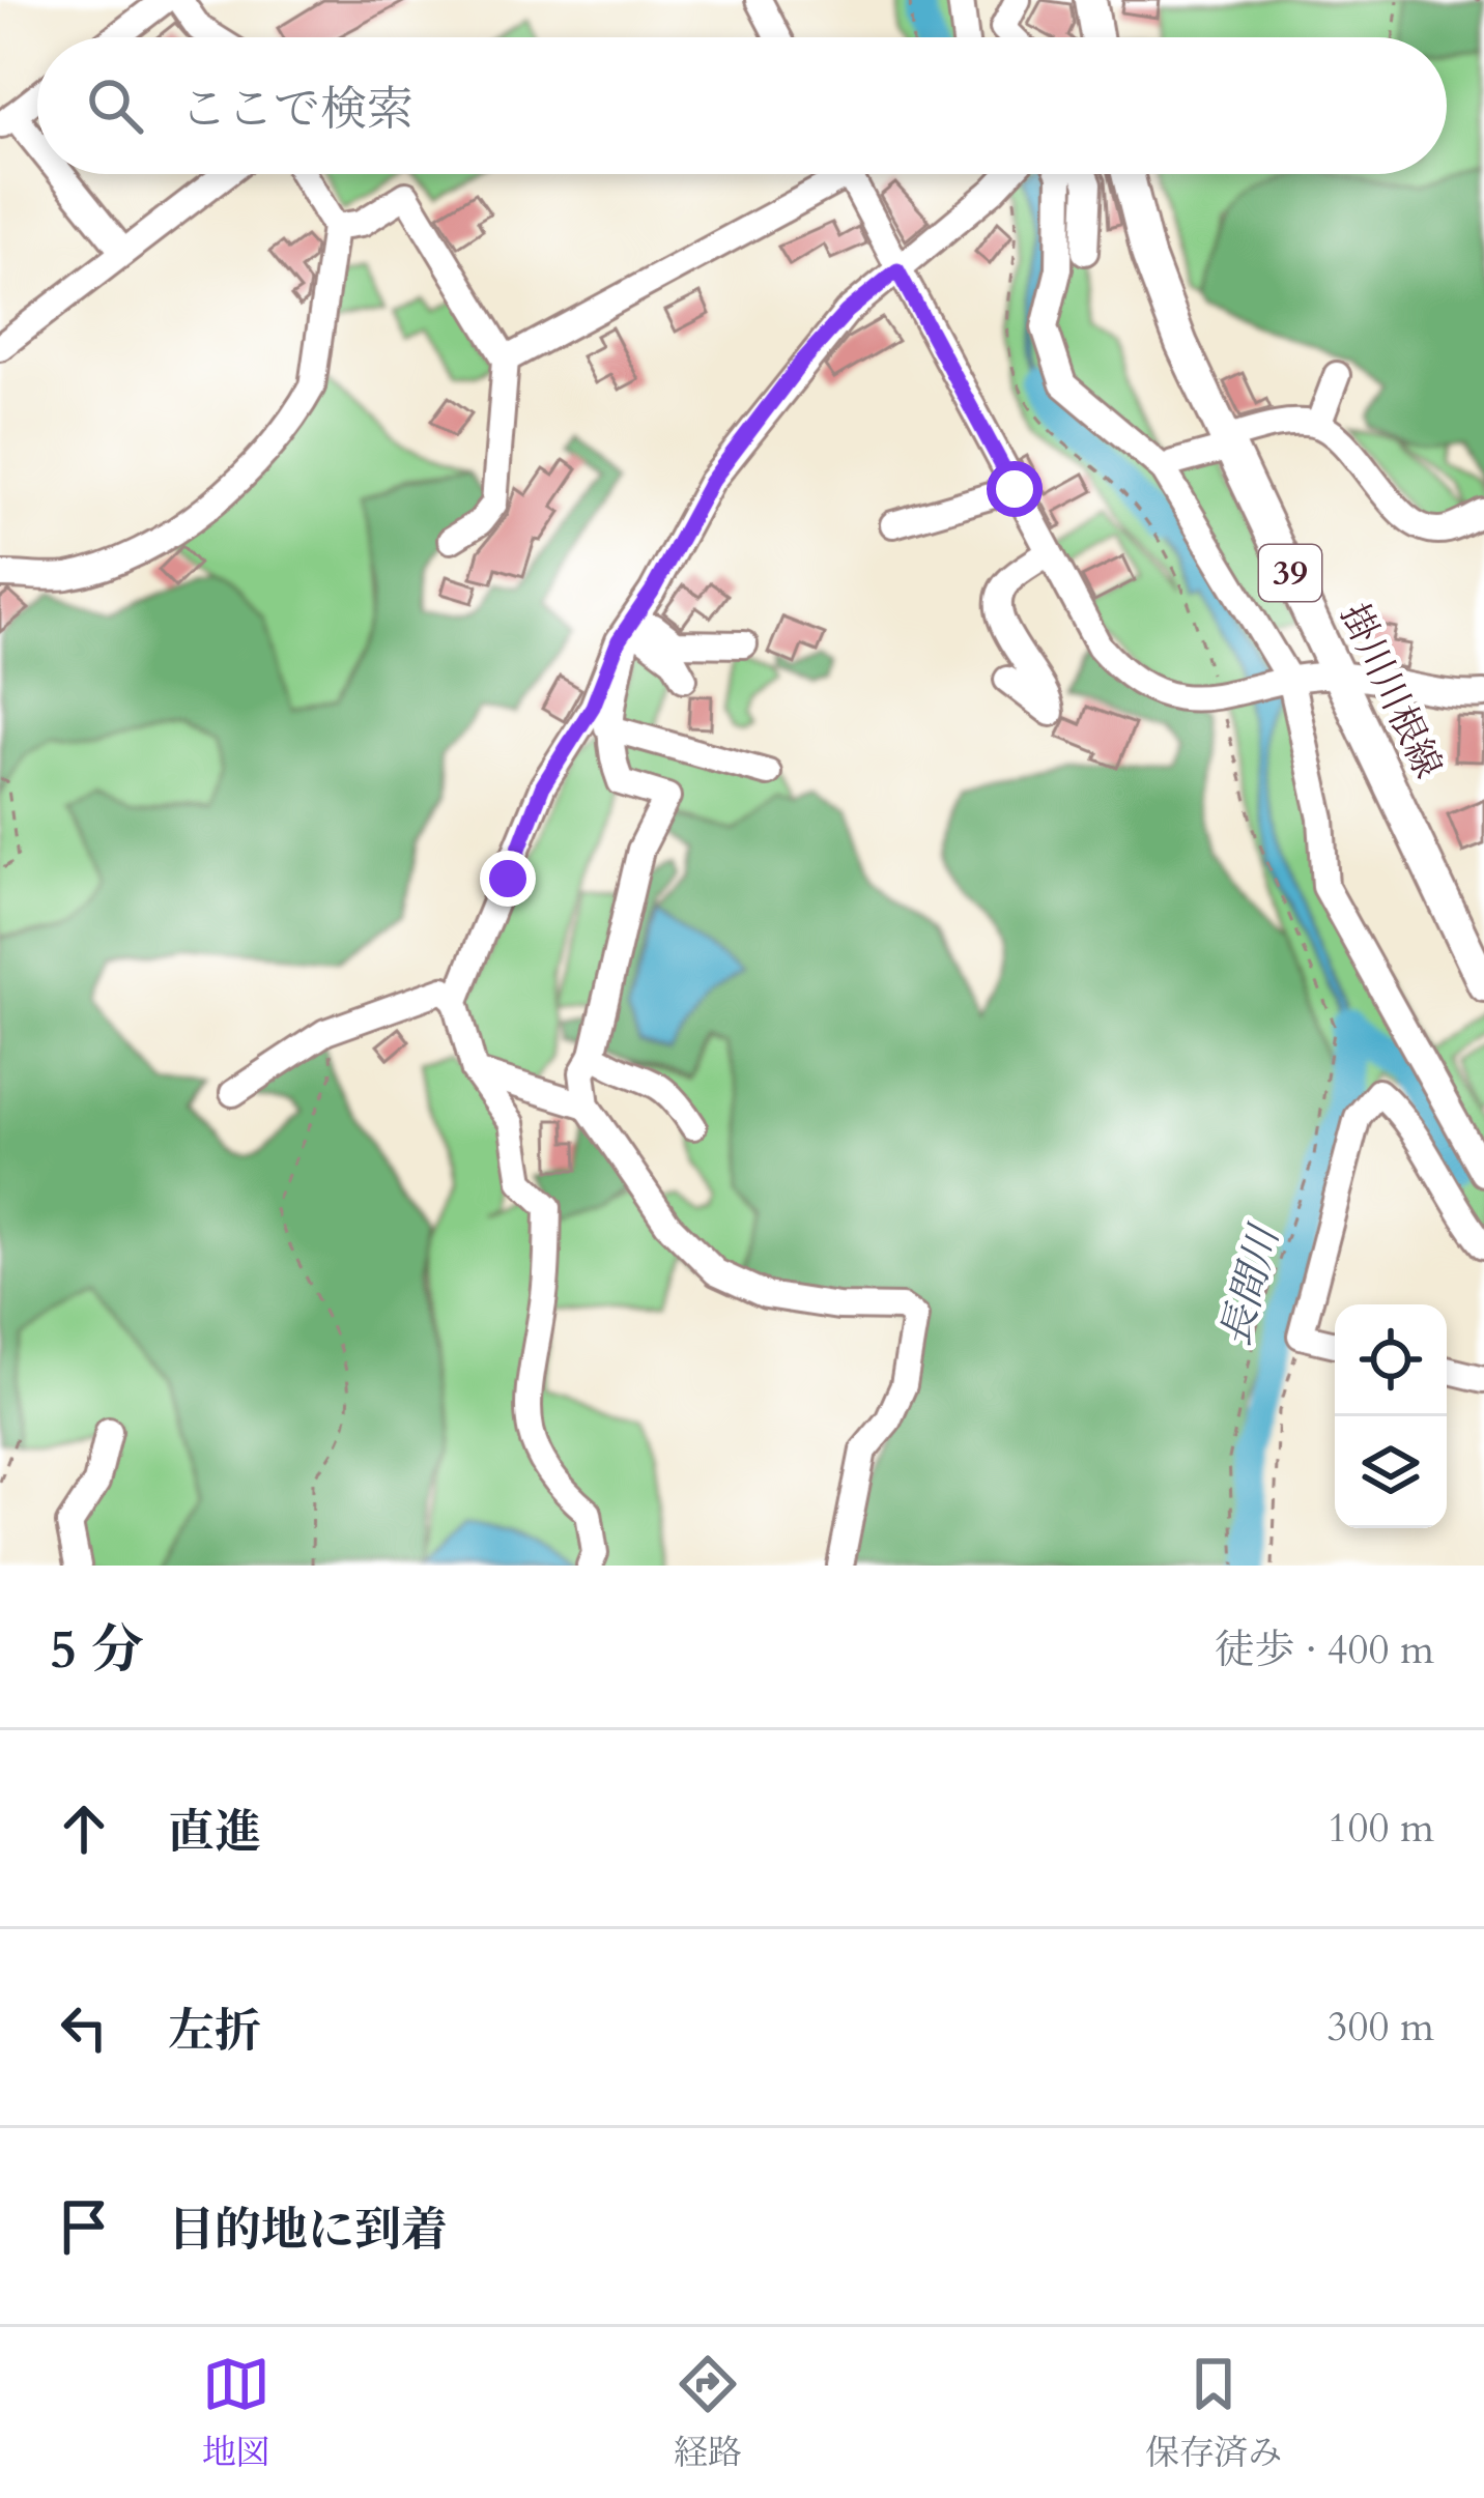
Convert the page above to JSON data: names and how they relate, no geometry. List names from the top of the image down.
{
  "streets": {
    "main road": ["39", "掛川川根線"]
  },
  "water": ["長間川"],
  "page": {
    "search": "ここで検索",
    "heading": ["5 分", "徒歩 · 400 m"],
    "list": [
      ["直進", "100 m"],
      ["左折", "300 m"],
      "目的地に到着"
    ],
    "nav": ["地図", "経路", "保存済み"]
  }
}
